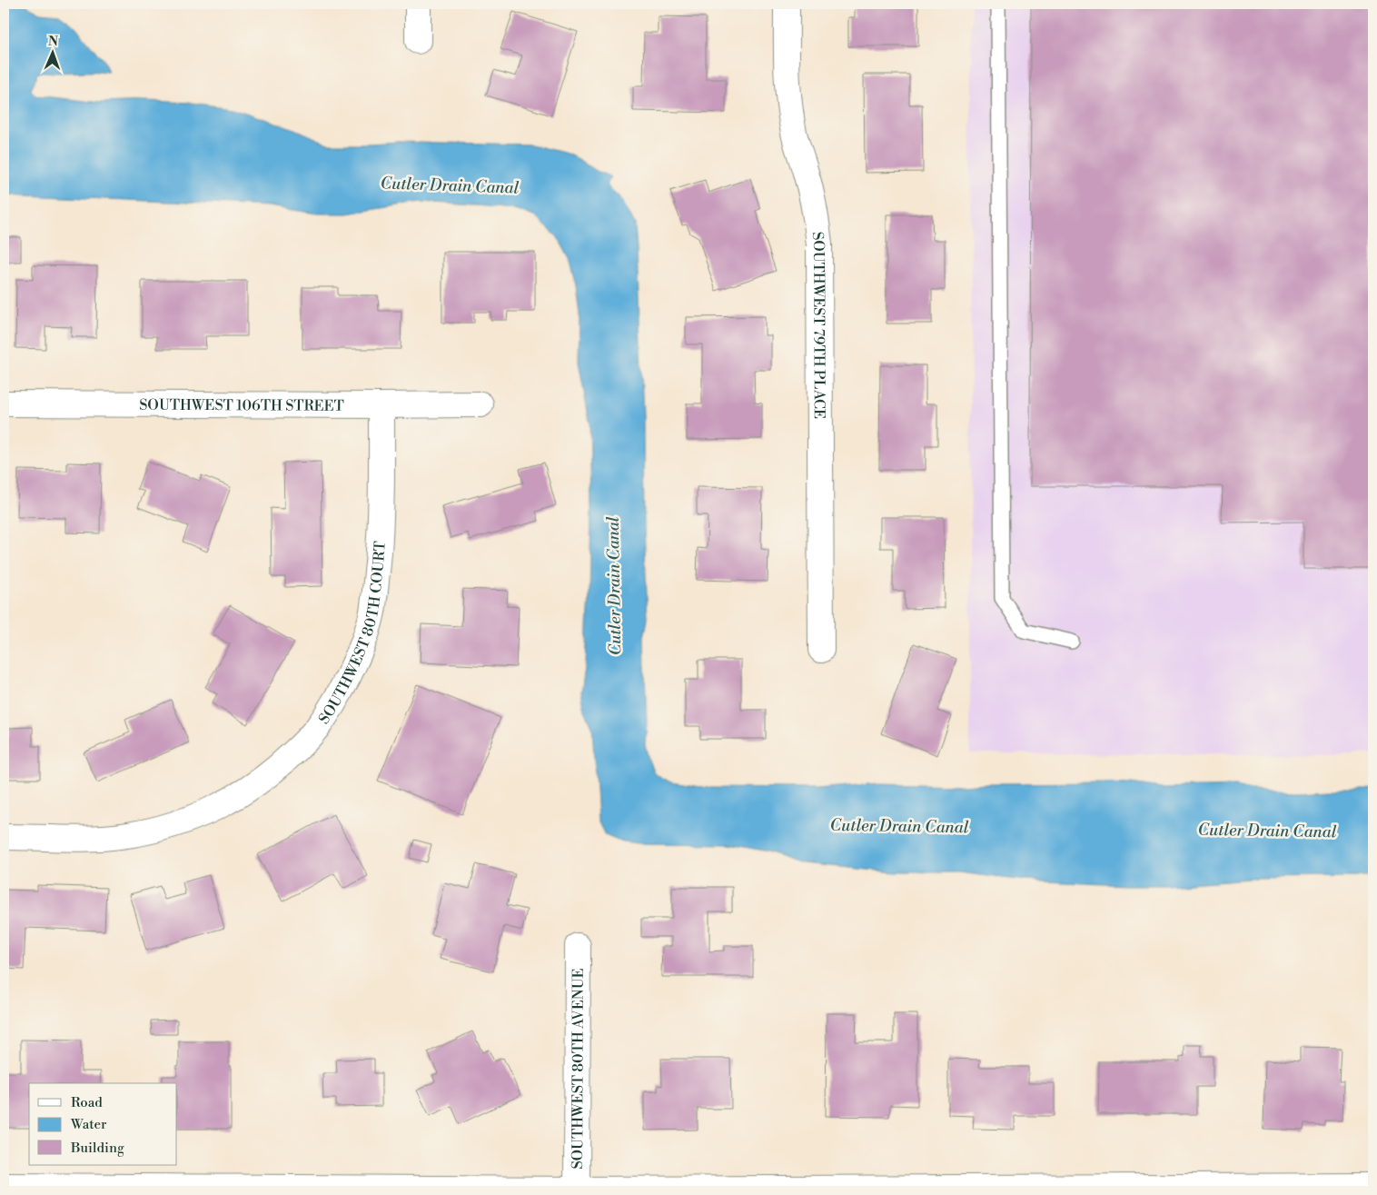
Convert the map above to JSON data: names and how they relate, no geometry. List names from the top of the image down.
{
  "streets": {
    "street": [
      "SOUTHWEST 79TH PLACE",
      "SOUTHWEST 106TH STREET",
      "SOUTHWEST 80TH COURT",
      "SOUTHWEST 80TH AVENUE"
    ]
  },
  "crossings": [
    ["SOUTHWEST 106TH STREET", "SOUTHWEST 80TH COURT"]
  ],
  "water": ["Cutler Drain Canal"],
  "legend": ["Road", "Water", "Building"],
  "north": "top"
}
